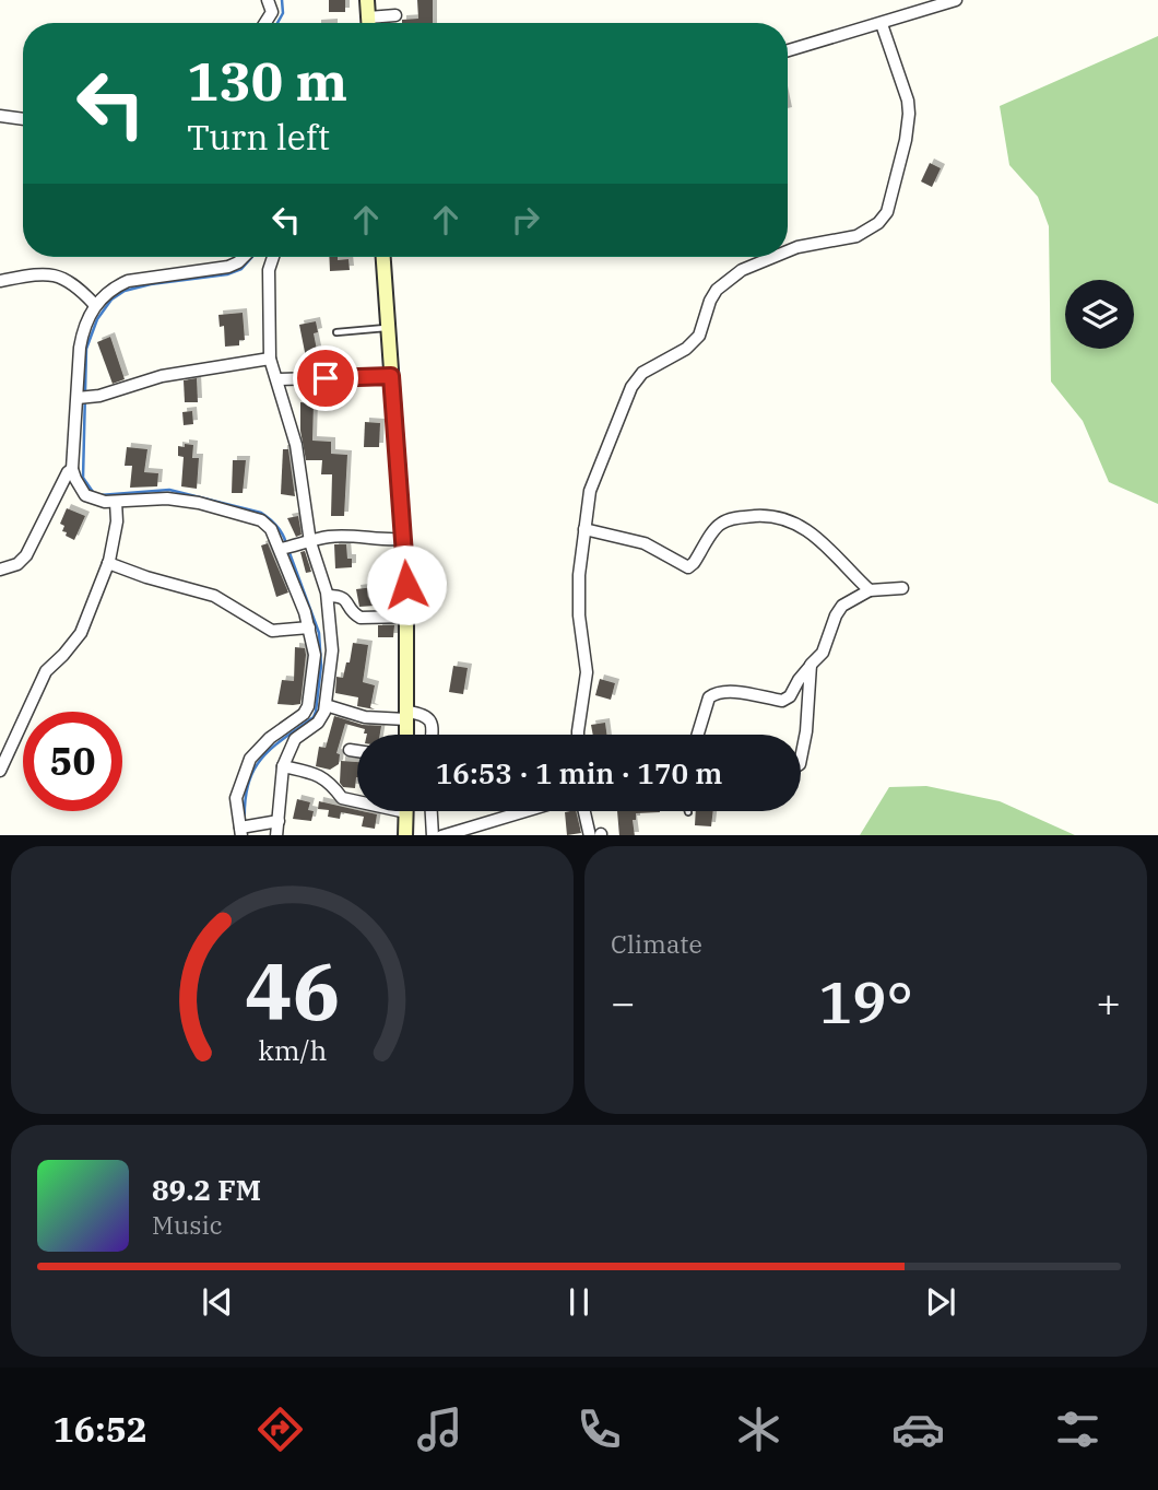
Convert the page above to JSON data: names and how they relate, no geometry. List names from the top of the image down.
{
  "page": {
    "turn": ["130 m", "Turn left"],
    "limit": "50",
    "trip": "16:53 · 1 min · 170 m",
    "tile": "Climate",
    "heat": ["−", "19°", "+"],
    "song": ["89.2 FM", "Music"],
    "tabs": "16:52",
    "gauge": ["46", "km/h"]
  }
}
